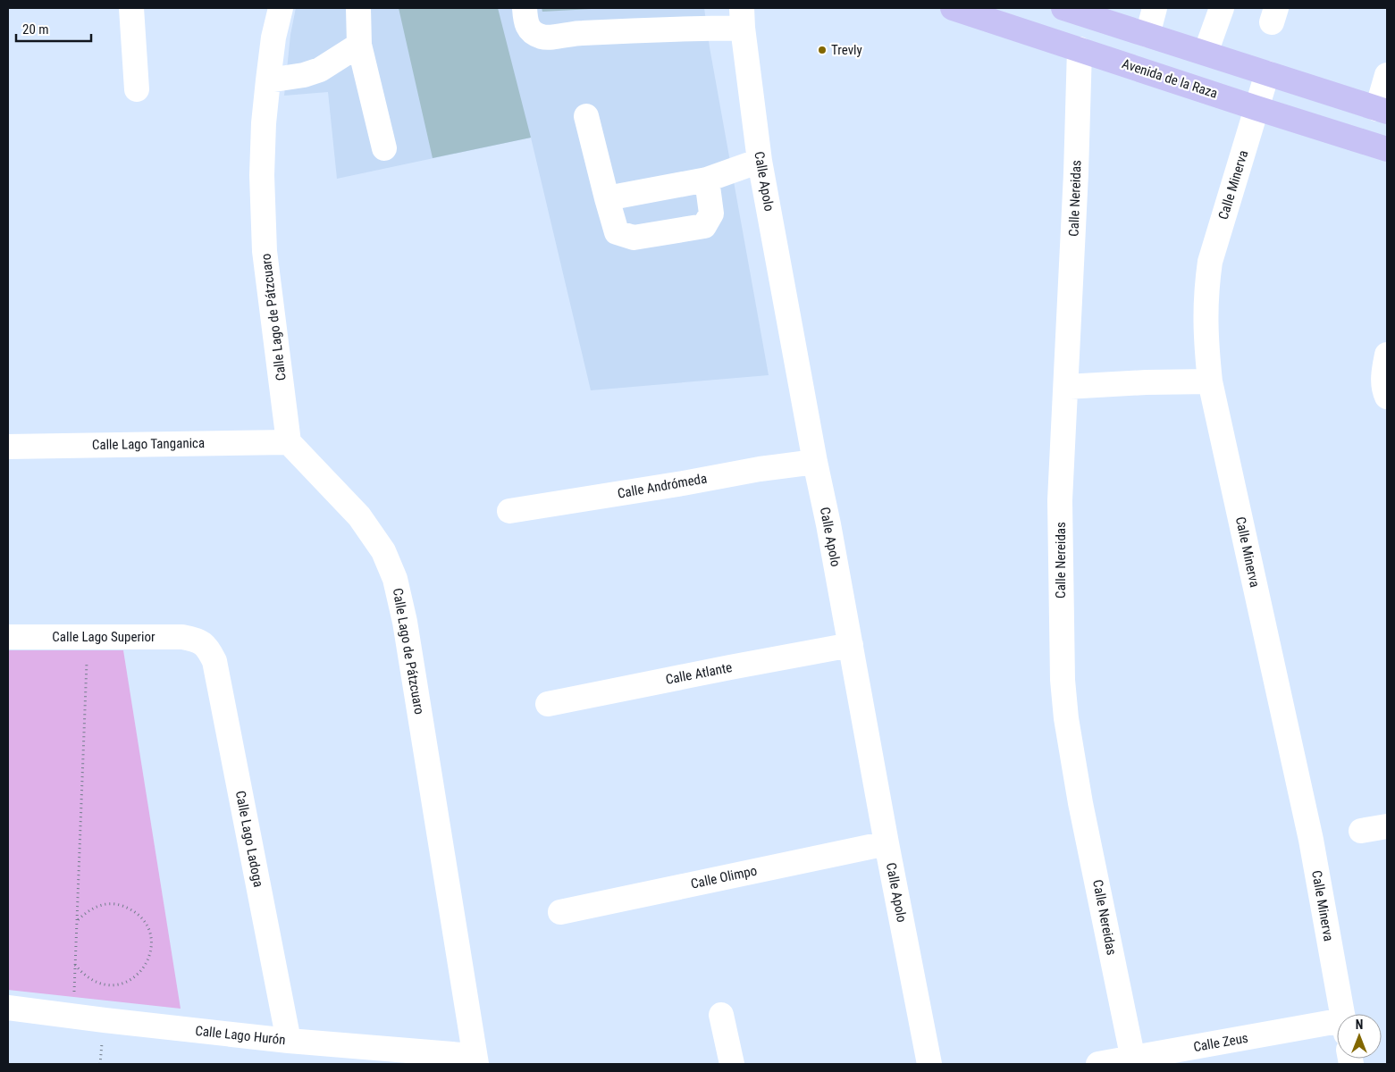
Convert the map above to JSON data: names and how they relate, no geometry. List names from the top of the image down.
{
  "streets": {
    "main road": ["Avenida de la Raza"],
    "street": [
      "Calle Apolo",
      "Calle Minerva",
      "Calle Nereidas",
      "Calle Lago de Pátzcuaro",
      "Calle Lago Tanganica",
      "Calle Andrómeda",
      "Calle Lago Superior",
      "Calle Atlante",
      "Calle Lago Ladoga",
      "Calle Olimpo",
      "Calle Lago Hurón",
      "Calle Zeus"
    ]
  },
  "crossings": [
    ["Avenida de la Raza", "Calle Minerva"],
    ["Avenida de la Raza", "Calle Nereidas"],
    ["Calle Apolo", "Calle Andrómeda"],
    ["Calle Apolo", "Calle Atlante"],
    ["Calle Apolo", "Calle Olimpo"],
    ["Calle Nereidas", "Calle Zeus"],
    ["Calle Lago de Pátzcuaro", "Calle Lago Tanganica"],
    ["Calle Lago de Pátzcuaro", "Calle Lago Hurón"],
    ["Calle Lago Superior", "Calle Lago Ladoga"],
    ["Calle Lago Ladoga", "Calle Lago Hurón"]
  ],
  "places": ["Trevly"],
  "scale_bar": "20 m",
  "north": "top"
}
